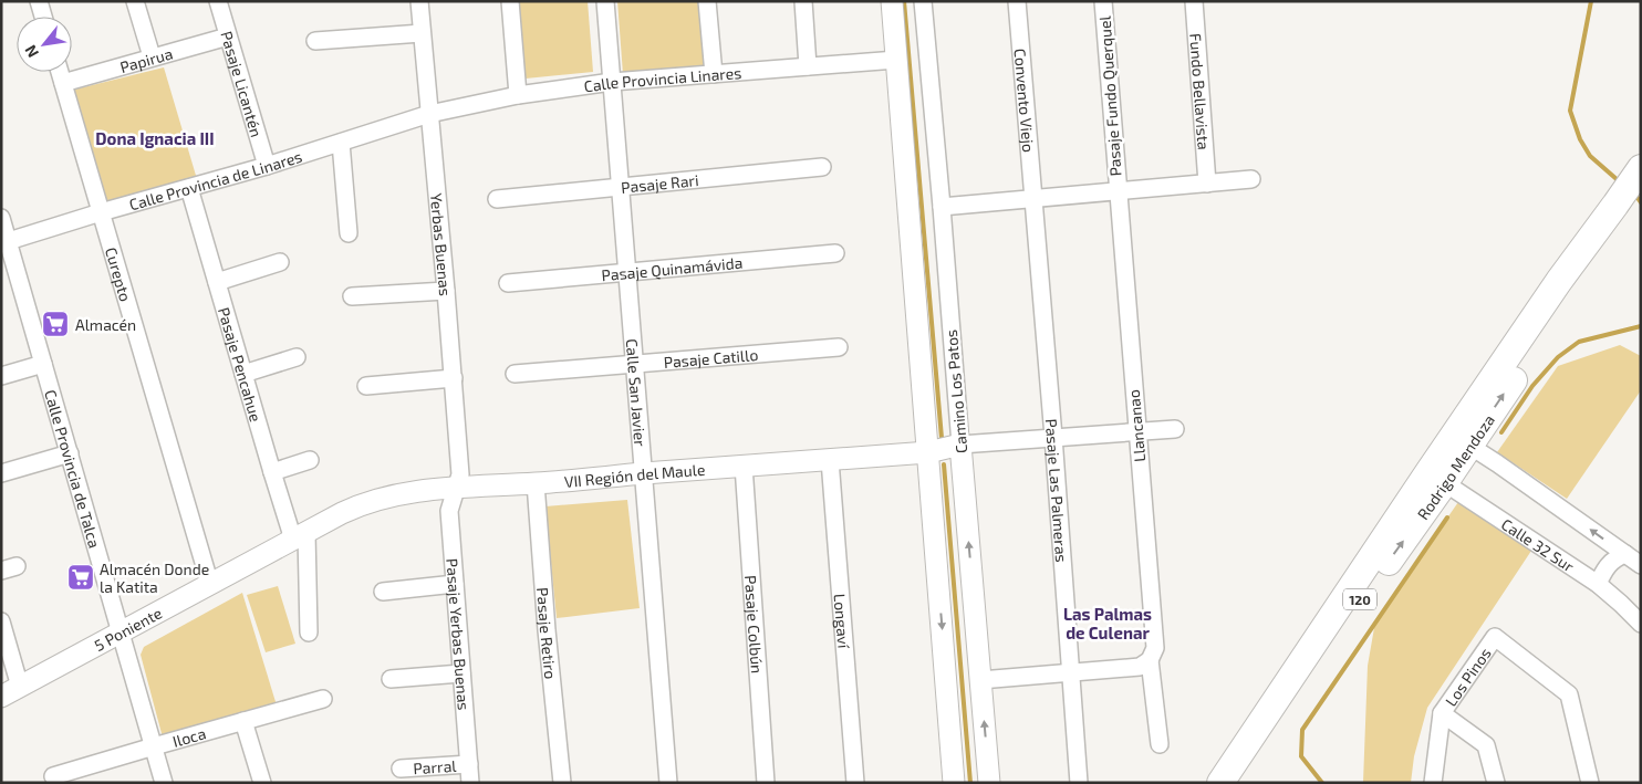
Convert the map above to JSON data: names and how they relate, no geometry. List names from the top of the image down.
{
  "streets": {
    "main road": ["Rodrigo Mendoza", "120"],
    "street": [
      "Papirua",
      "Calle Provincia Linares",
      "Pasaje Licantén",
      "Fundo Bellavista",
      "Pasaje Fundo Querquel",
      "Convento Viejo",
      "Calle Provincia de Linares",
      "Pasaje Rari",
      "Yerbas Buenas",
      "Pasaje Quinamávida",
      "Curepto",
      "Pasaje Catillo",
      "Pasaje Pencahue",
      "Calle San Javier",
      "Camino Los Patos",
      "Llancanao",
      "Calle Provincia de Talca",
      "VII Región del Maule",
      "Pasaje Las Palmeras",
      "Calle 32 Sur",
      "Longaví",
      "Pasaje Colbún",
      "5 Poniente",
      "Pasaje Retiro",
      "Pasaje Yerbas Buenas",
      "Los Pinos",
      "Iloca",
      "Parral"
    ]
  },
  "crossings": [
    ["Papirua", "Pasaje Licantén"],
    ["Papirua", "Curepto"],
    ["Calle Provincia Linares", "Calle Provincia de Linares"],
    ["Calle Provincia Linares", "Yerbas Buenas"],
    ["Calle Provincia Linares", "Calle San Javier"],
    ["Pasaje Licantén", "Calle Provincia de Linares"],
    ["Pasaje Fundo Querquel", "Llancanao"],
    ["Convento Viejo", "Pasaje Las Palmeras"],
    ["Calle Provincia de Linares", "Yerbas Buenas"],
    ["Calle Provincia de Linares", "Curepto"],
    ["Calle Provincia de Linares", "Pasaje Pencahue"],
    ["Calle Provincia de Linares", "Calle Provincia de Talca"],
    ["Pasaje Rari", "Calle San Javier"],
    ["Yerbas Buenas", "VII Región del Maule"],
    ["Yerbas Buenas", "Pasaje Yerbas Buenas"],
    ["Pasaje Quinamávida", "Calle San Javier"],
    ["Curepto", "5 Poniente"],
    ["Pasaje Catillo", "Calle San Javier"],
    ["Pasaje Pencahue", "5 Poniente"],
    ["Calle San Javier", "VII Región del Maule"],
    ["Camino Los Patos", "VII Región del Maule"],
    ["Rodrigo Mendoza", "Calle 32 Sur"],
    ["Calle Provincia de Talca", "5 Poniente"],
    ["Calle Provincia de Talca", "Iloca"],
    ["VII Región del Maule", "Longaví"],
    ["VII Región del Maule", "Pasaje Colbún"],
    ["VII Región del Maule", "5 Poniente"],
    ["VII Región del Maule", "Pasaje Retiro"],
    ["VII Región del Maule", "Pasaje Yerbas Buenas"],
    ["Pasaje Yerbas Buenas", "Parral"]
  ],
  "districts": ["Dona Ignacia III", "Las Palmas de Culenar"],
  "places": {
    "supermarket": ["Almacén", "Almacén Donde la Katita"]
  },
  "north": "bottom left"
}
